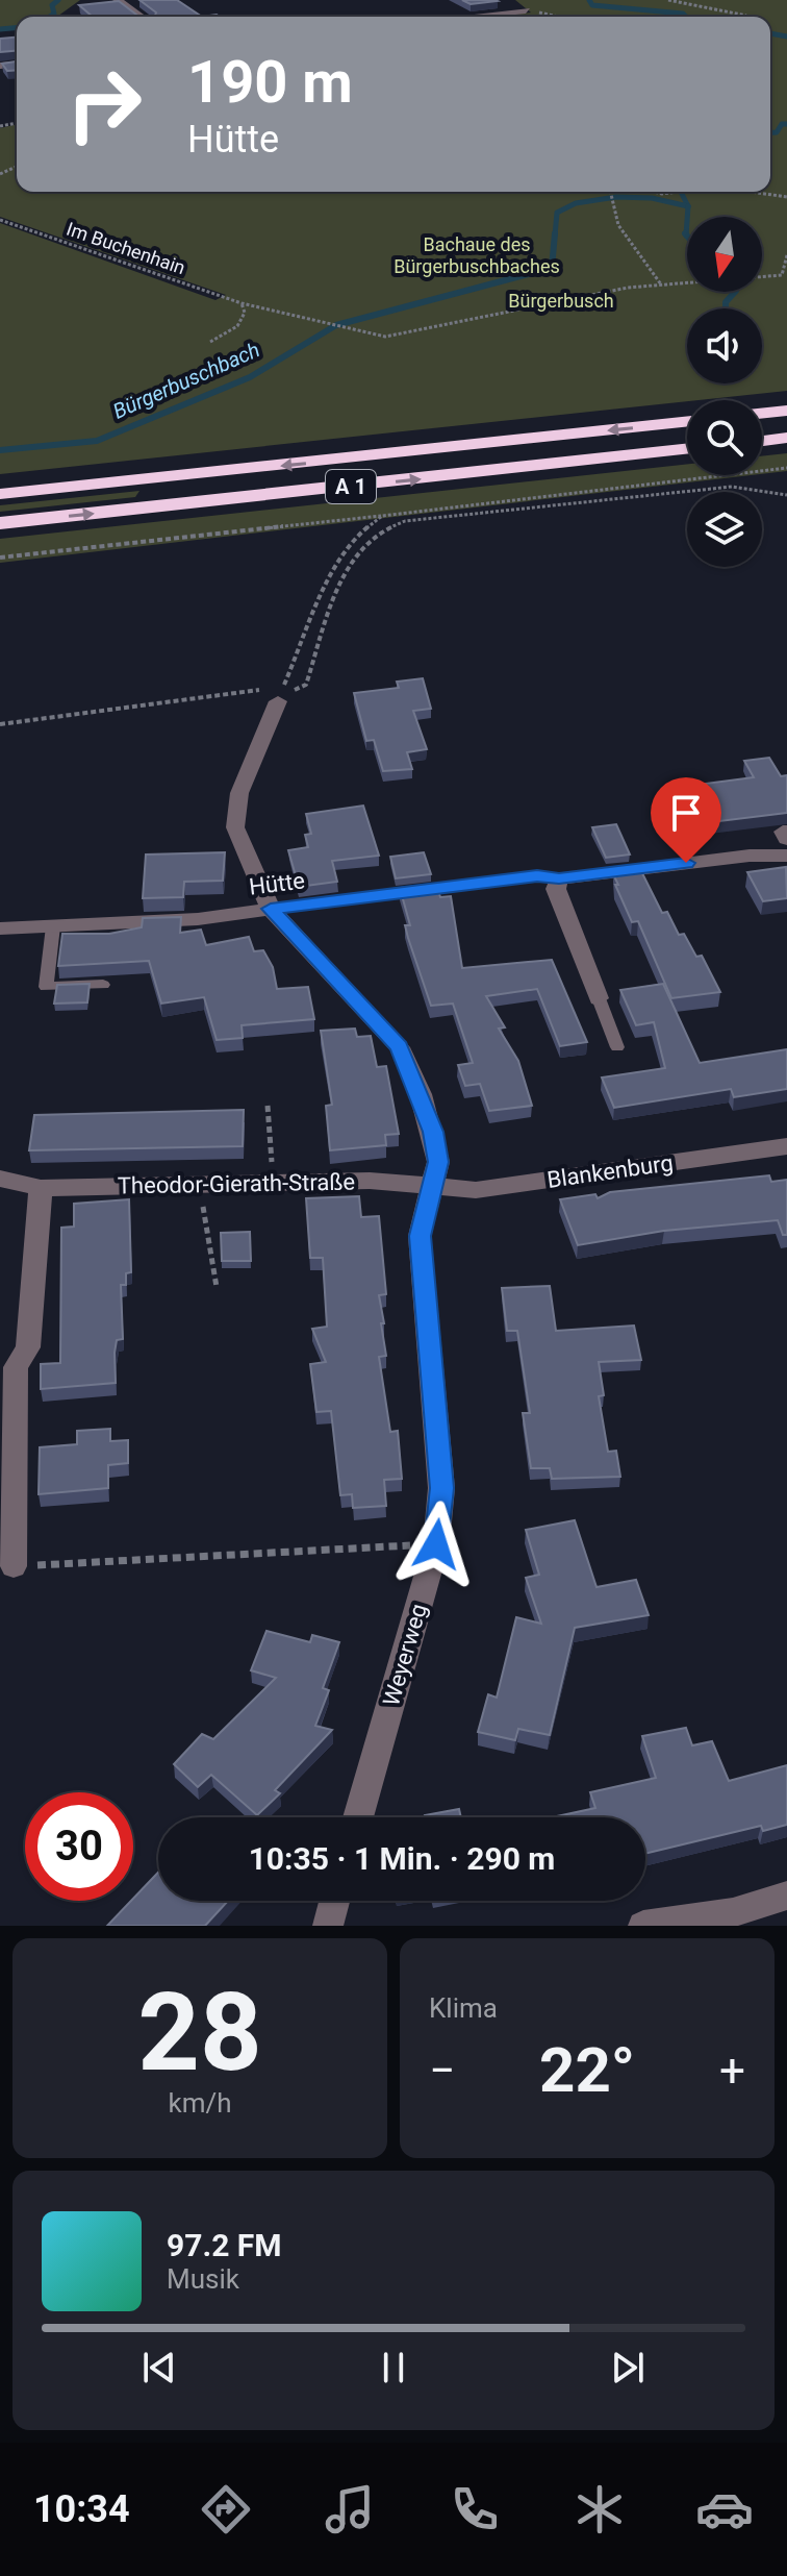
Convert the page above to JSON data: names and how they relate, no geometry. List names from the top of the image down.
{
  "streets": {
    "highway": ["A 1"],
    "street": [
      "Hütte",
      "Blankenburg",
      "Theodor-Gierath-Straße",
      "Weyerweg"
    ],
    "path": ["Im Buchenhain"]
  },
  "crossings": [
    ["Hütte", "Weyerweg"],
    ["Blankenburg", "Theodor-Gierath-Straße"],
    ["Blankenburg", "Weyerweg"],
    ["Theodor-Gierath-Straße", "Weyerweg"]
  ],
  "water": ["Bürgerbuschbach"],
  "parks": ["Bachaue des Bürgerbuschbaches", "Bürgerbusch"],
  "north": "bottom",
  "page": {
    "turn": ["190 m", "Hütte"],
    "limit": "30",
    "trip": "10:35 · 1 Min. · 290 m",
    "tile": [
      ["28", "km/h"],
      "Klima"
    ],
    "heat": ["−", "22°", "+"],
    "song": ["97.2 FM", "Musik"],
    "tabs": "10:34"
  }
}
